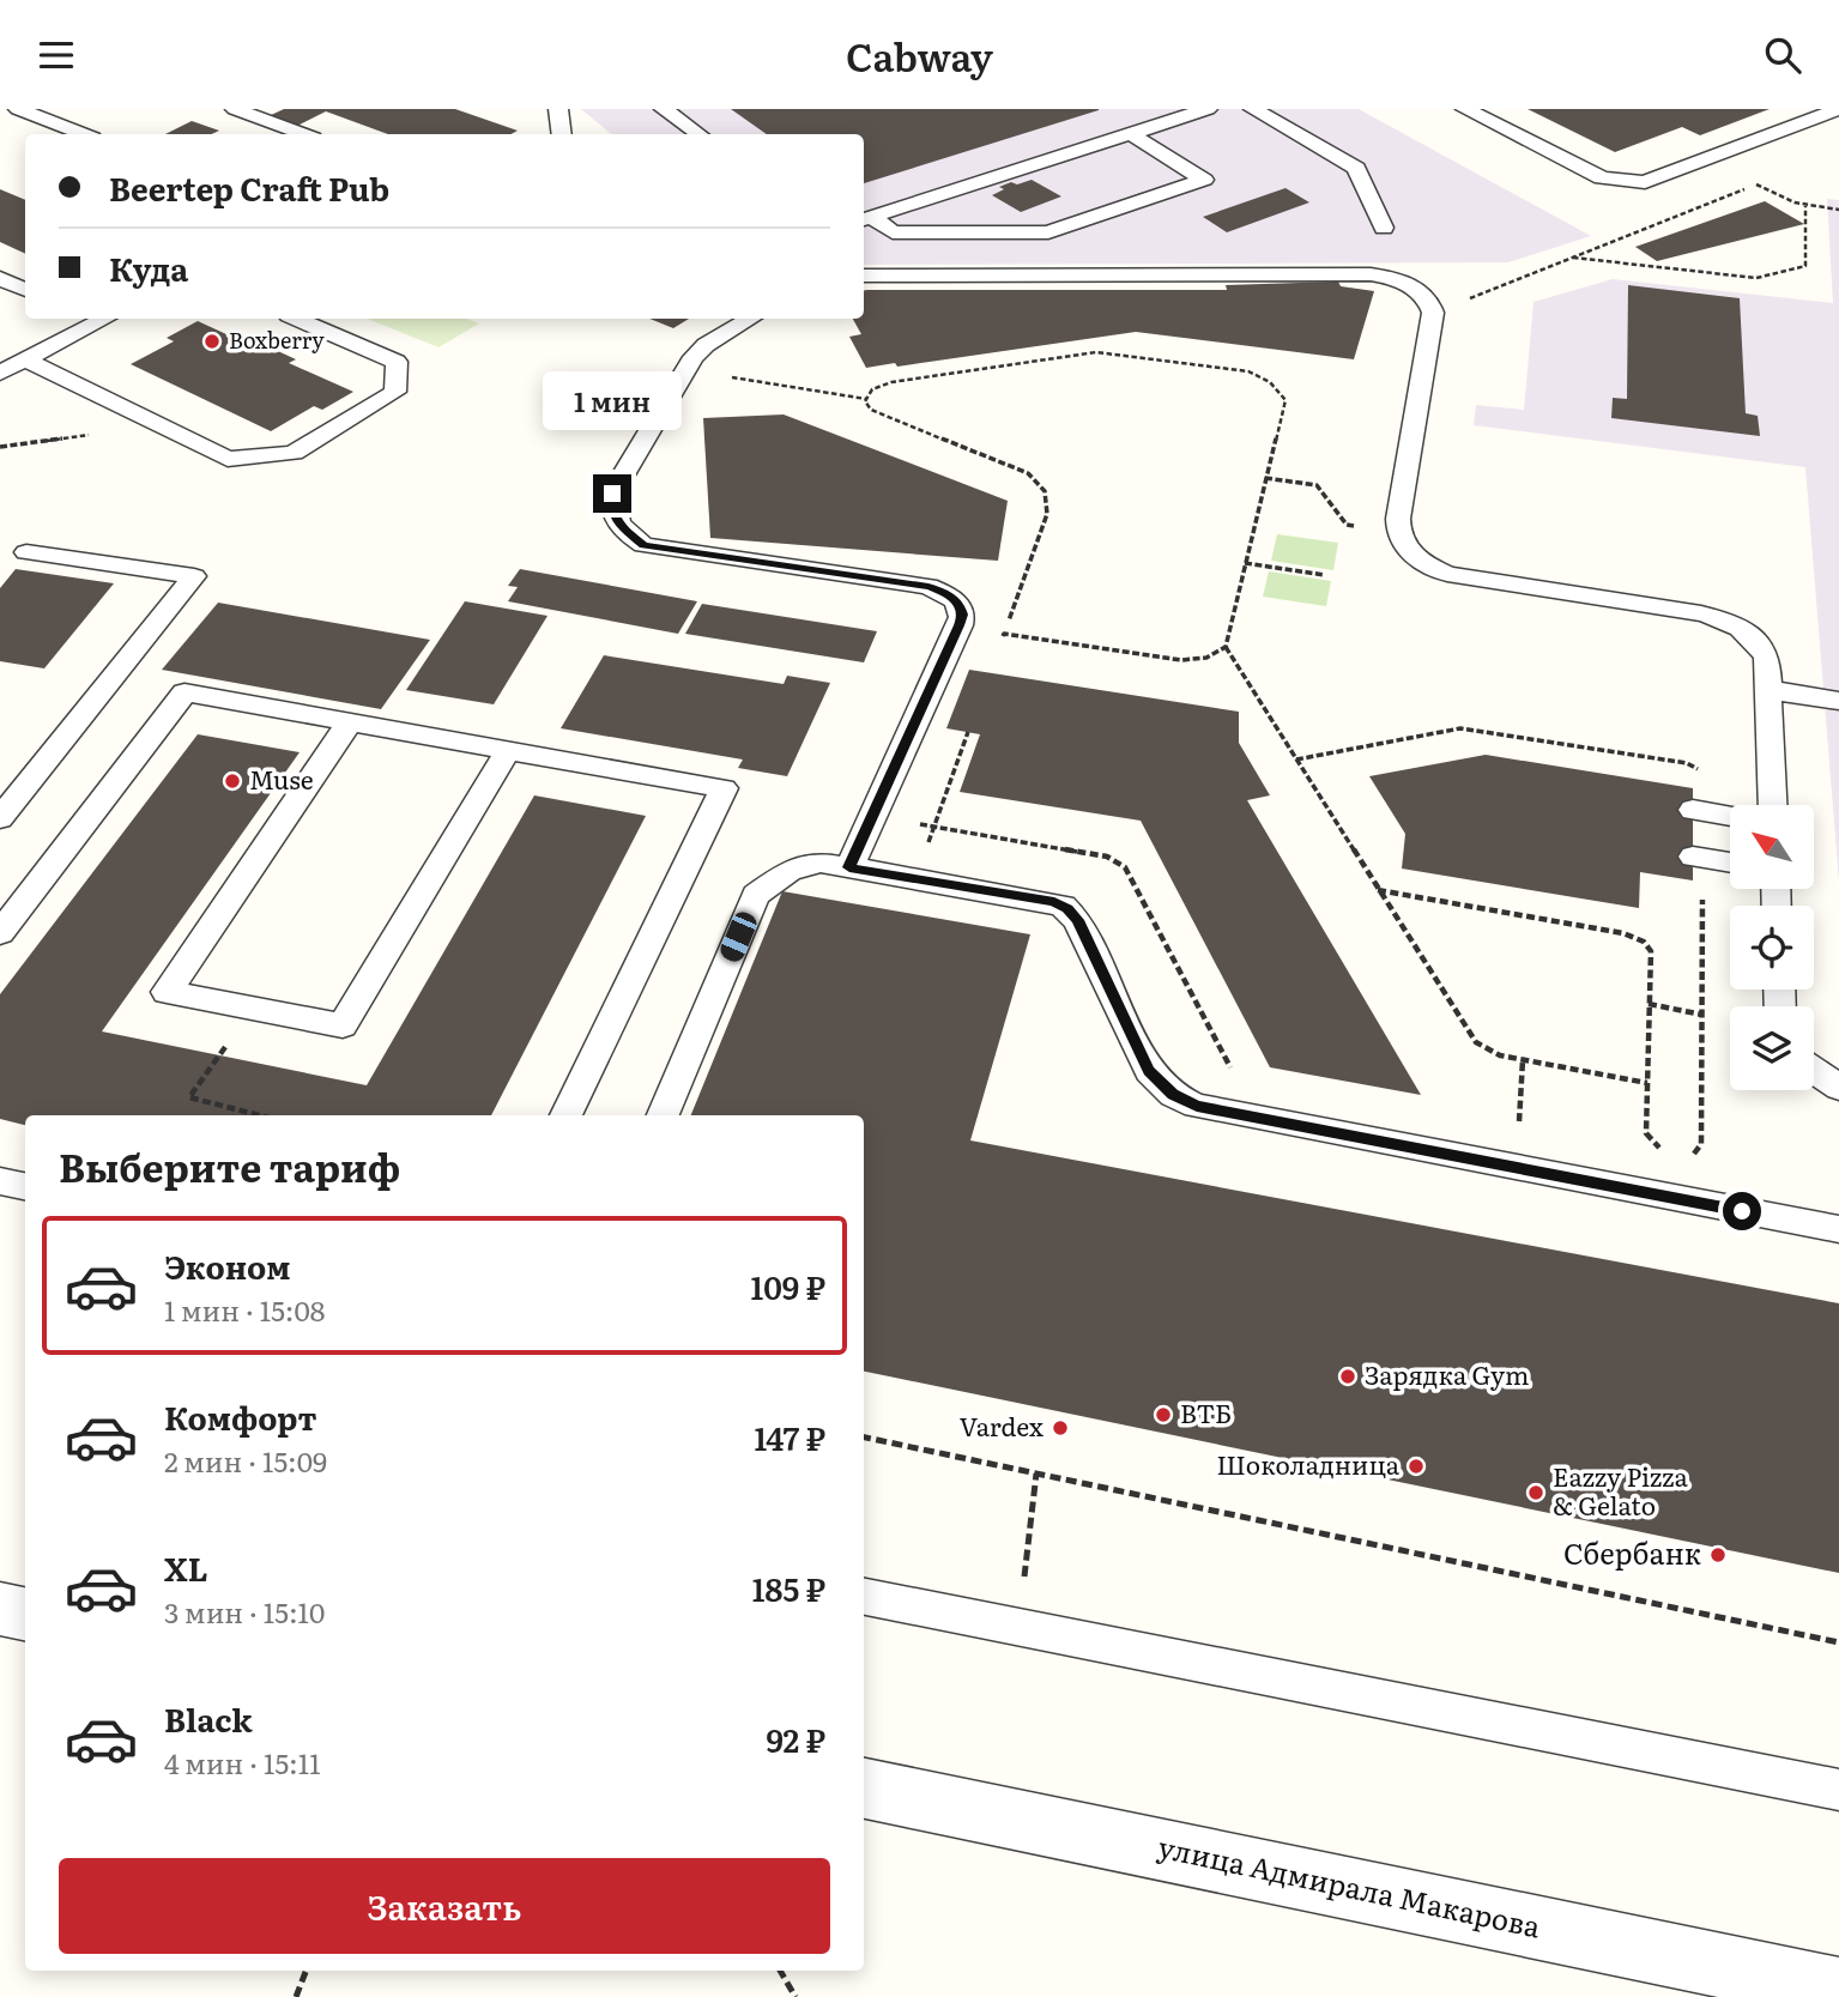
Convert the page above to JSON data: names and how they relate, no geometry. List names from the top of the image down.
{
  "streets": {
    "street": ["улица Адмирала Макарова"]
  },
  "places": [
    "Boxberry",
    "Muse",
    "Зарядка Gym",
    "ВТБ",
    "Vardex",
    "Шоколадница",
    "Eazzy Pizza & Gelato",
    "Сбербанк"
  ],
  "north": "top left",
  "page": {
    "header": "Cabway",
    "banner": ["Beertep Craft Pub", "Куда"],
    "bubble": "1 мин",
    "heading": "Выберите тариф",
    "list": [
      {
        "name": "Эконом",
        "note": "1 мин · 15:08",
        "value": "109 ₽"
      },
      {
        "name": "Комфорт",
        "note": "2 мин · 15:09",
        "value": "147 ₽"
      },
      {
        "name": "XL",
        "note": "3 мин · 15:10",
        "value": "185 ₽"
      },
      {
        "name": "Black",
        "note": "4 мин · 15:11",
        "value": "92 ₽"
      }
    ],
    "buttons": "Заказать"
  }
}
